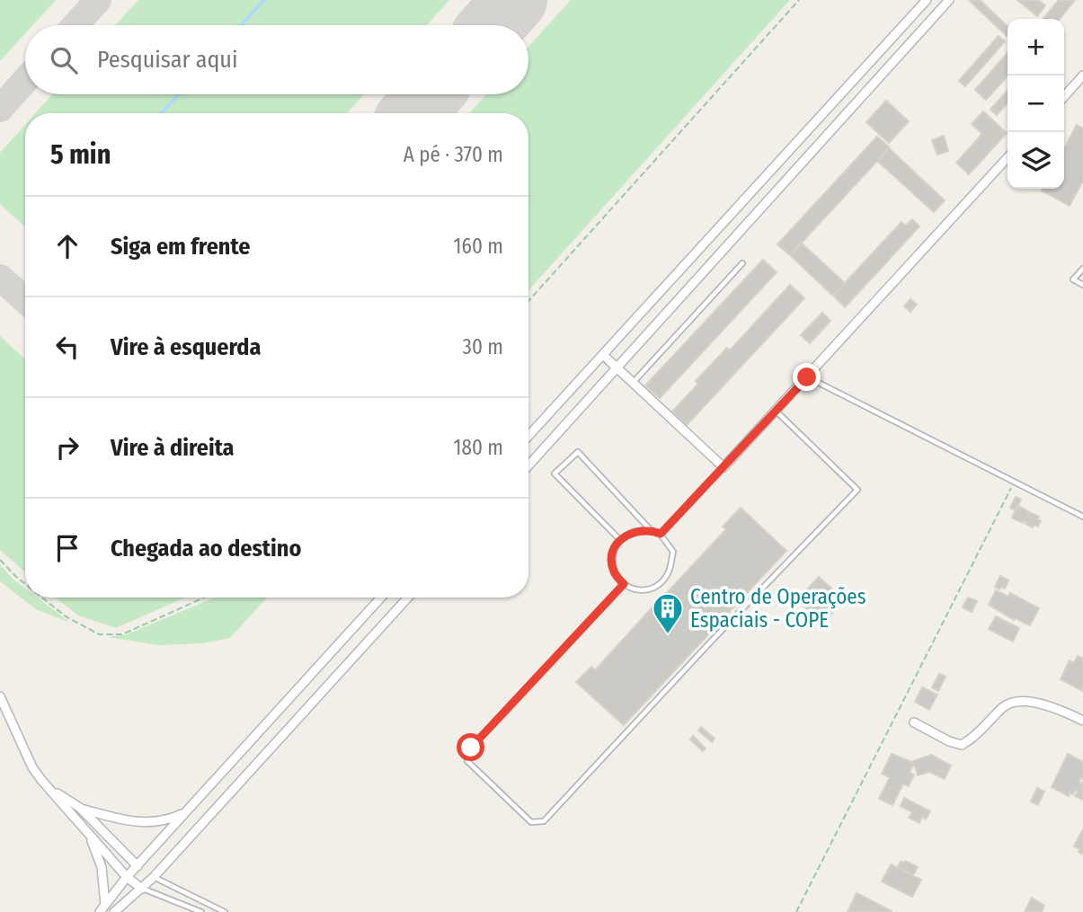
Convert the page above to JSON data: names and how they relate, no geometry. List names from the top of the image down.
{
  "places": {
    "building": ["Centro de Operações Espaciais - COPE"]
  },
  "page": {
    "map_buttons": ["+", "−"],
    "search": "Pesquisar aqui",
    "heading": ["5 min", "A pé · 370 m"],
    "list": [
      ["Siga em frente", "160 m"],
      ["Vire à esquerda", "30 m"],
      ["Vire à direita", "180 m"],
      "Chegada ao destino"
    ]
  }
}
